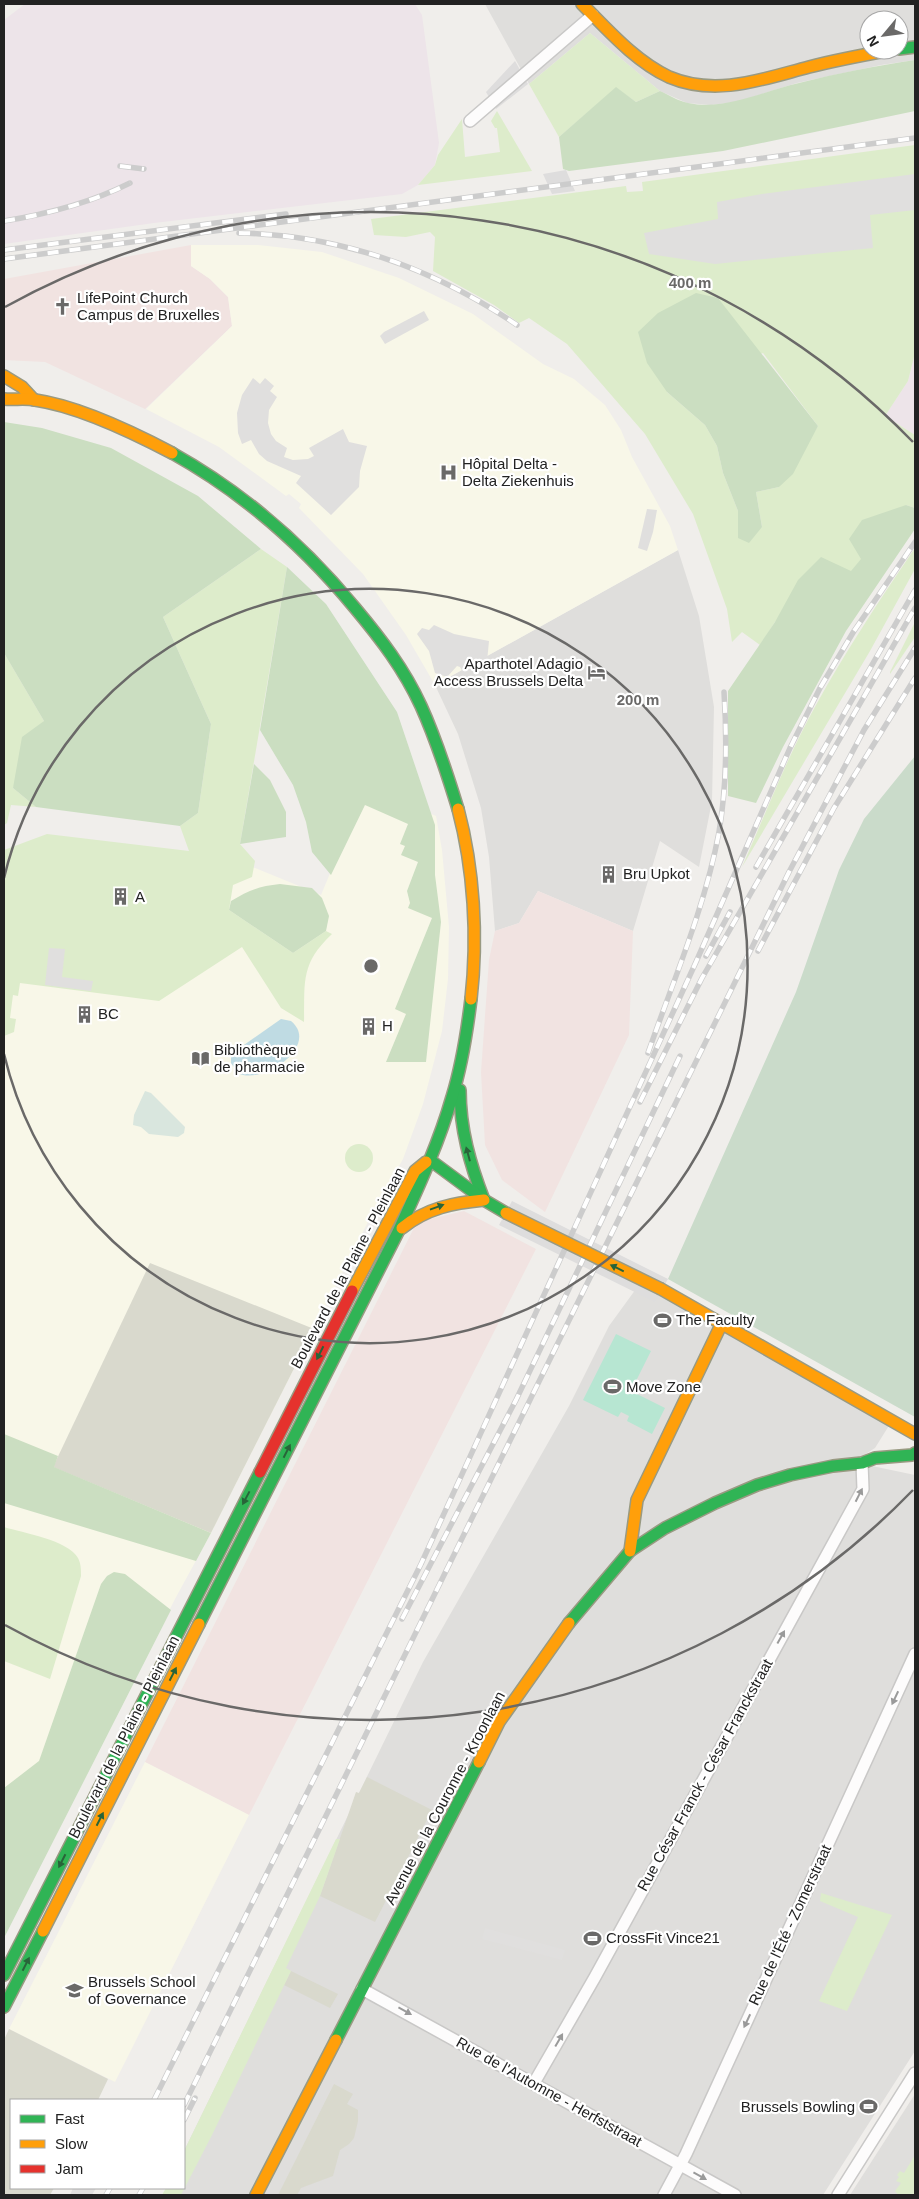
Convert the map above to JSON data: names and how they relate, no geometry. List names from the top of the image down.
{
  "streets": {
    "main road": ["Boulevard de la Plaine - Pleinlaan", "Avenue de la Couronne - Kroonlaan"],
    "street": ["Rue César Franck - César Franckstraat", "Rue de l'Été - Zomerstraat", "Rue de l'Automne - Herfststraat"]
  },
  "crossings": [
    ["Rue César Franck - César Franckstraat", "Avenue de la Couronne - Kroonlaan"],
    ["Rue César Franck - César Franckstraat", "Rue de l'Automne - Herfststraat"],
    ["Avenue de la Couronne - Kroonlaan", "Rue de l'Automne - Herfststraat"],
    ["Rue de l'Été - Zomerstraat", "Rue de l'Automne - Herfststraat"]
  ],
  "one_way": ["Rue César Franck - César Franckstraat", "Rue de l'Été - Zomerstraat", "Rue de l'Automne - Herfststraat"],
  "places": {
    "church": ["LifePoint Church Campus de Bruxelles"],
    "hospital": ["Hôpital Delta - Delta Ziekenhuis"],
    "hotel": ["Aparthotel Adagio Access Brussels Delta"],
    "building": [
      "Bru Upkot",
      "A",
      "BC",
      "H"
    ],
    "library": ["Bibliothèque de pharmacie"],
    "sports": [
      "The Faculty",
      "Move Zone",
      "CrossFit Vince21",
      "Brussels Bowling"
    ],
    "school or university": ["Brussels School of Governance"]
  },
  "legend": ["Fast", "Slow", "Jam"],
  "north": "bottom left",
  "rings": ["400 m", "200 m"]
}
